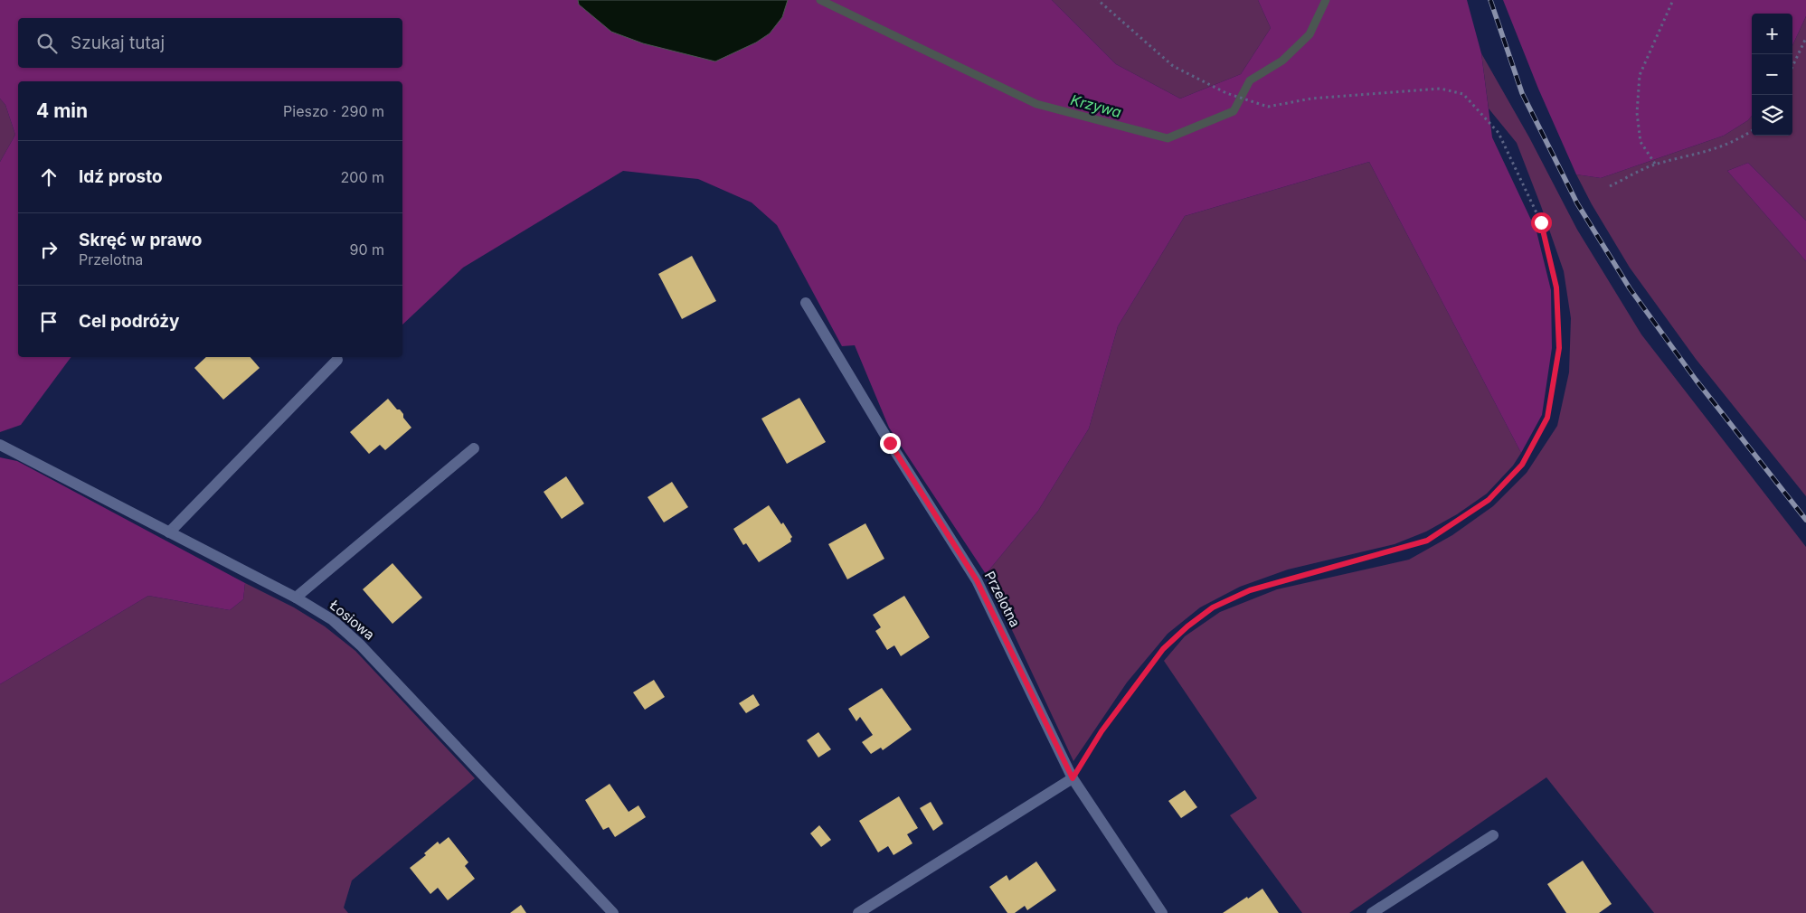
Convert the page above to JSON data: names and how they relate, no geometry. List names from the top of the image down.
{
  "streets": {
    "street": ["Przelotna", "Łosiowa"]
  },
  "water": ["Krzywa"],
  "page": {
    "map_buttons": ["+", "−"],
    "search": "Szukaj tutaj",
    "heading": ["4 min", "Pieszo · 290 m"],
    "list": [
      ["Idź prosto", "200 m"],
      ["Skręć w prawo", "Przelotna", "90 m"],
      "Cel podróży"
    ]
  }
}
